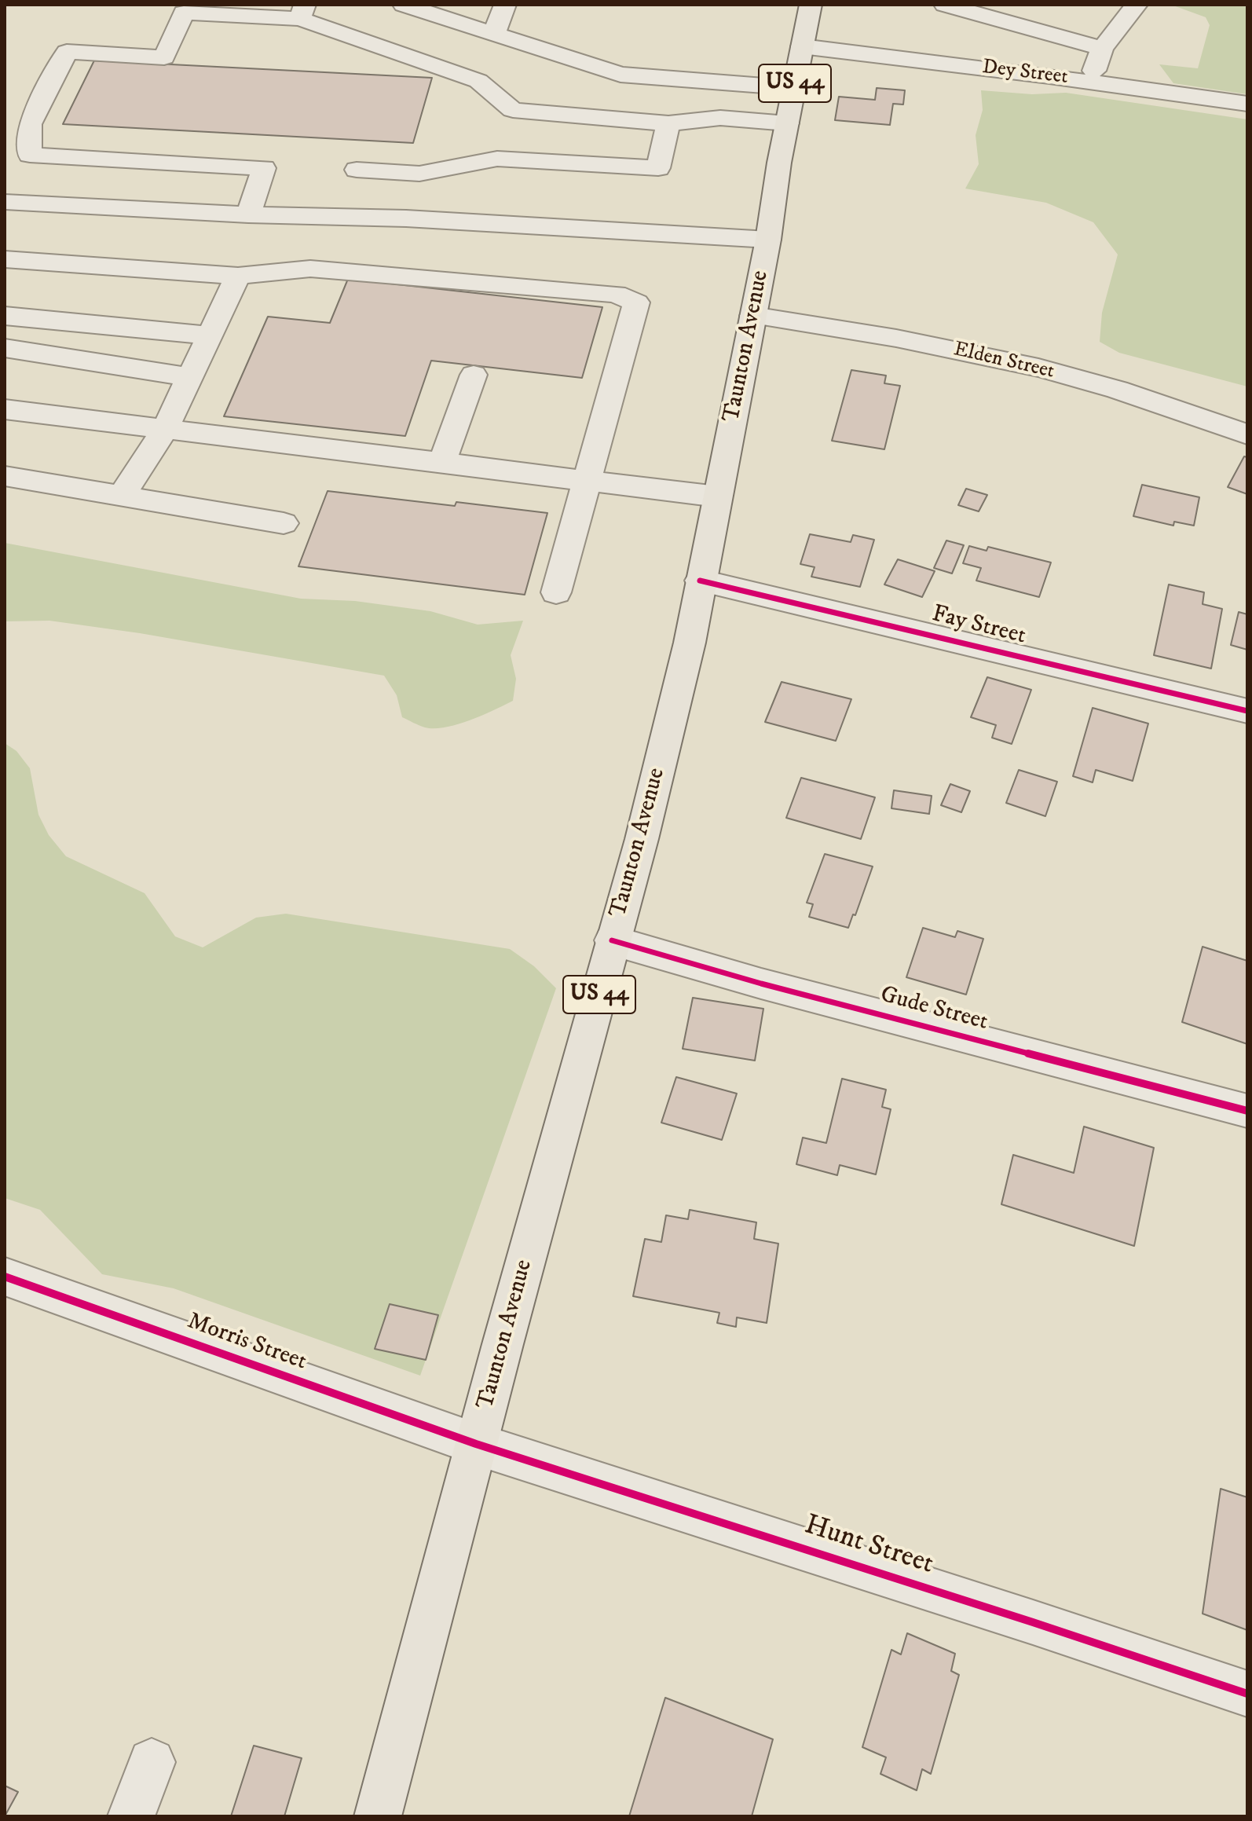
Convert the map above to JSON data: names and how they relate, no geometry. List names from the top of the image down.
{
  "streets": {
    "highway": ["US 44", "Taunton Avenue"],
    "street": [
      "Dey Street",
      "Elden Street",
      "Fay Street",
      "Gude Street",
      "Morris Street",
      "Hunt Street"
    ]
  },
  "crossings": [
    ["Dey Street", "Taunton Avenue"],
    ["Taunton Avenue", "Elden Street"],
    ["Taunton Avenue", "Fay Street"],
    ["Taunton Avenue", "Gude Street"],
    ["Taunton Avenue", "Morris Street"],
    ["Taunton Avenue", "Hunt Street"],
    ["Morris Street", "Hunt Street"]
  ]
}
